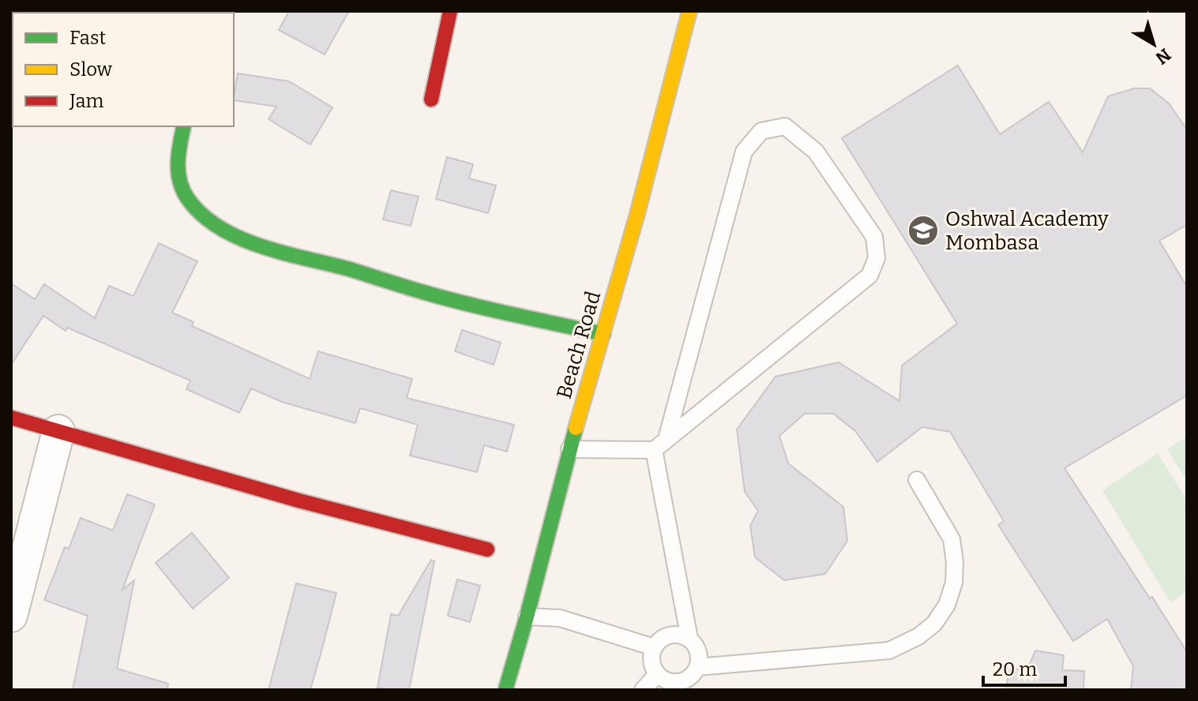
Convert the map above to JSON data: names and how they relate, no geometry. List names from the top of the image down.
{
  "streets": {
    "street": ["Beach Road"]
  },
  "places": {
    "school or university": ["Oshwal Academy Mombasa"]
  },
  "legend": ["Fast", "Slow", "Jam"],
  "scale_bar": "20 m",
  "north": "bottom right"
}
